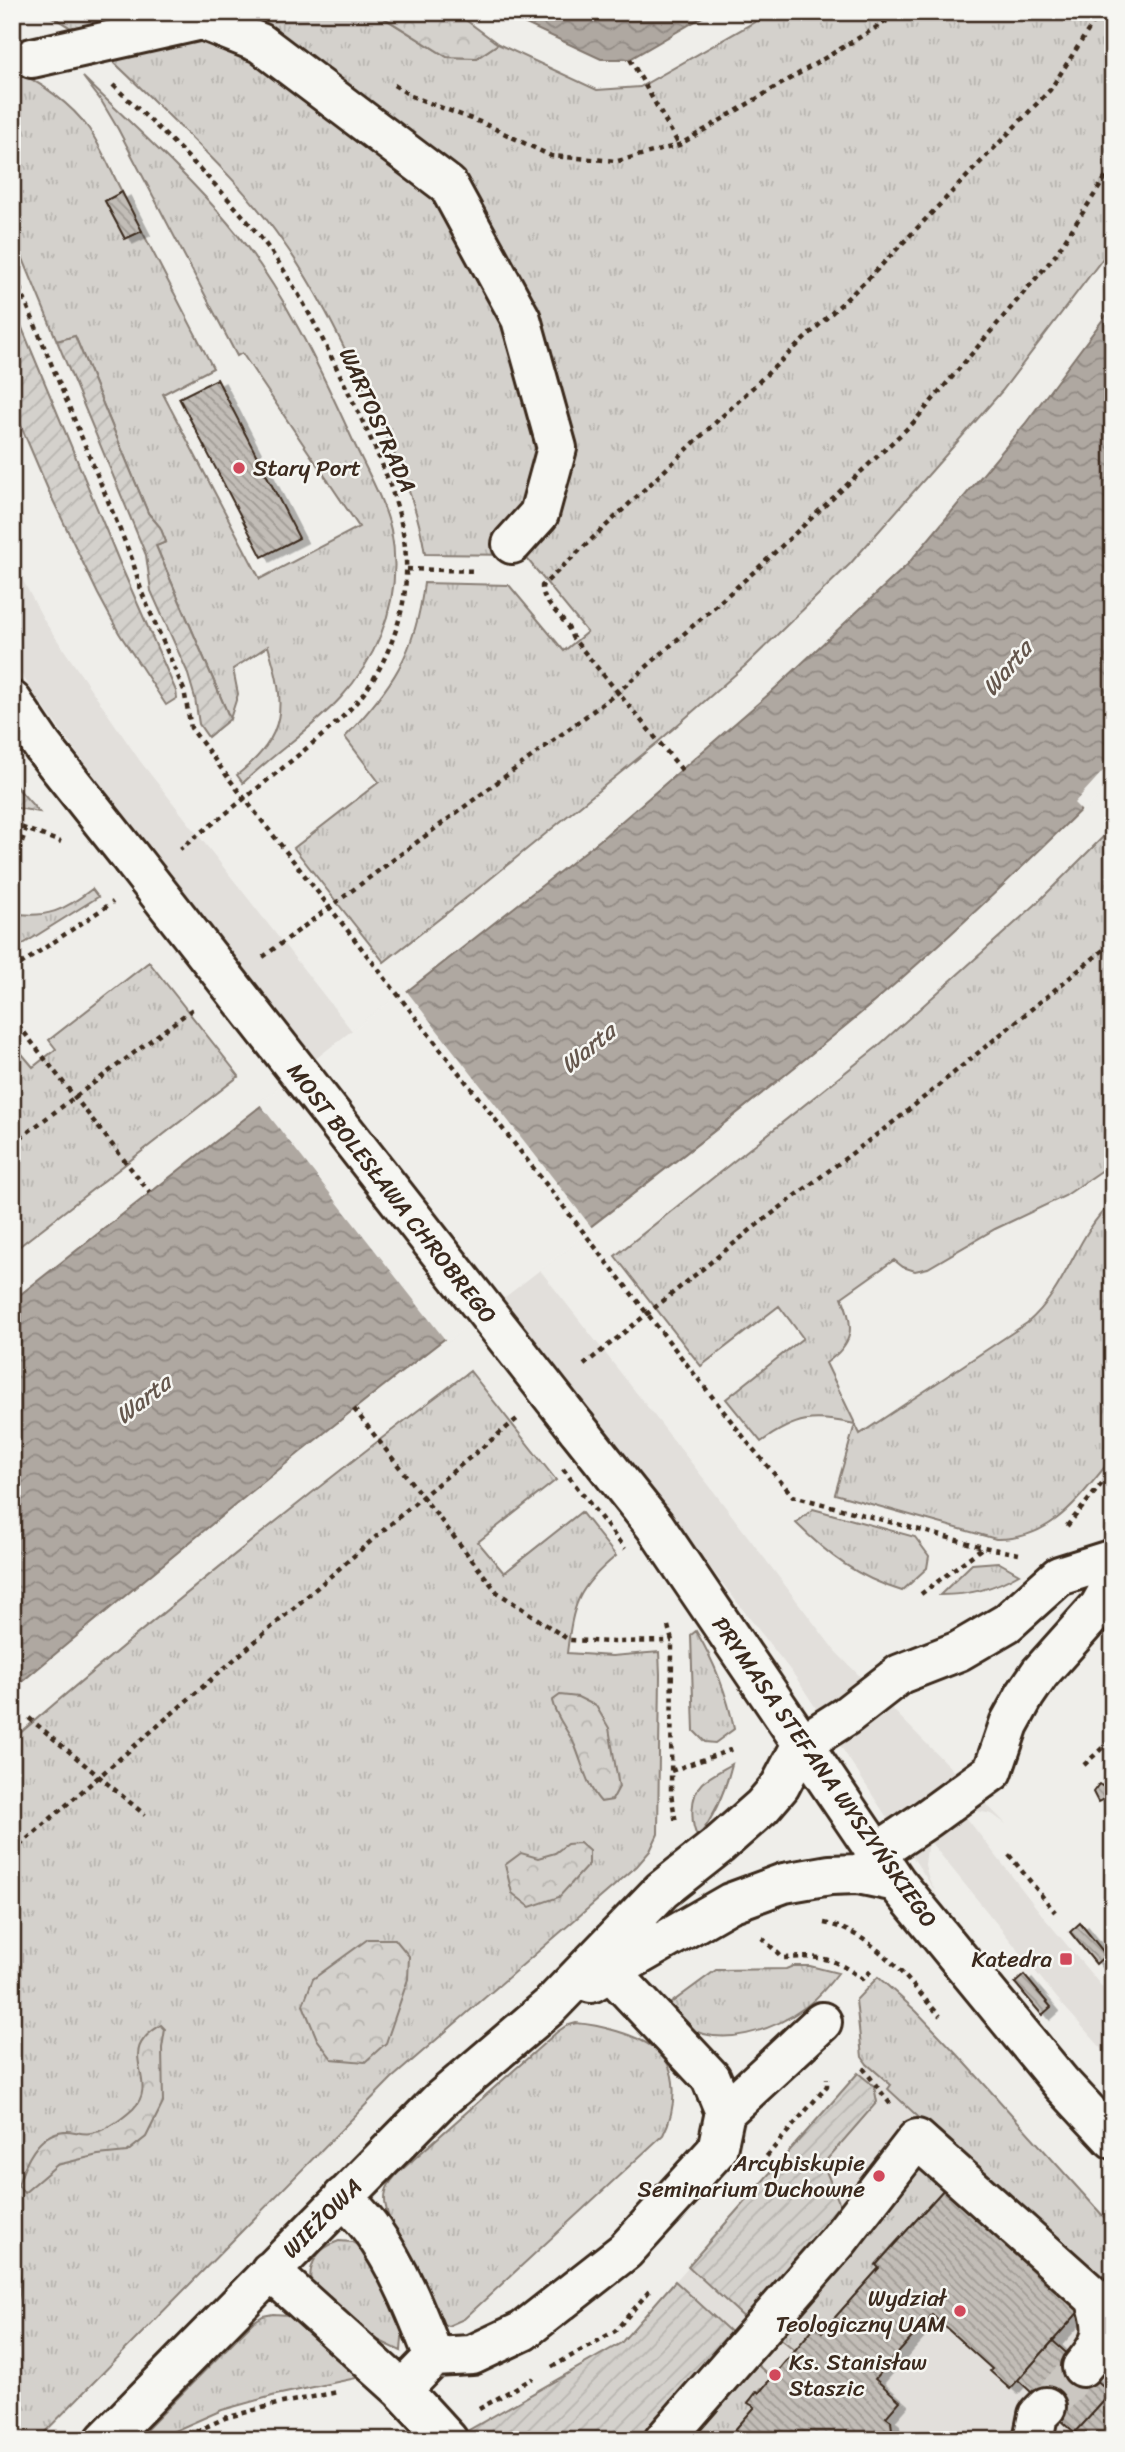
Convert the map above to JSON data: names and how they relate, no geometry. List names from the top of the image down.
{
  "streets": {
    "street": ["MOST BOLESŁAWA CHROBREGO", "PRYMASA STEFANA WYSZYŃSKIEGO", "WIEŻOWA"],
    "path": ["WARTOSTRADA"]
  },
  "crossings": [
    ["MOST BOLESŁAWA CHROBREGO", "PRYMASA STEFANA WYSZYŃSKIEGO"],
    ["PRYMASA STEFANA WYSZYŃSKIEGO", "WIEŻOWA"]
  ],
  "water": ["Warta"],
  "places": {
    "other": [
      "Stary Port",
      "Arcybiskupie Seminarium Duchowne",
      "Wydział Teologiczny UAM",
      "Ks. Stanisław Staszic"
    ],
    "transit": ["Katedra"]
  }
}
